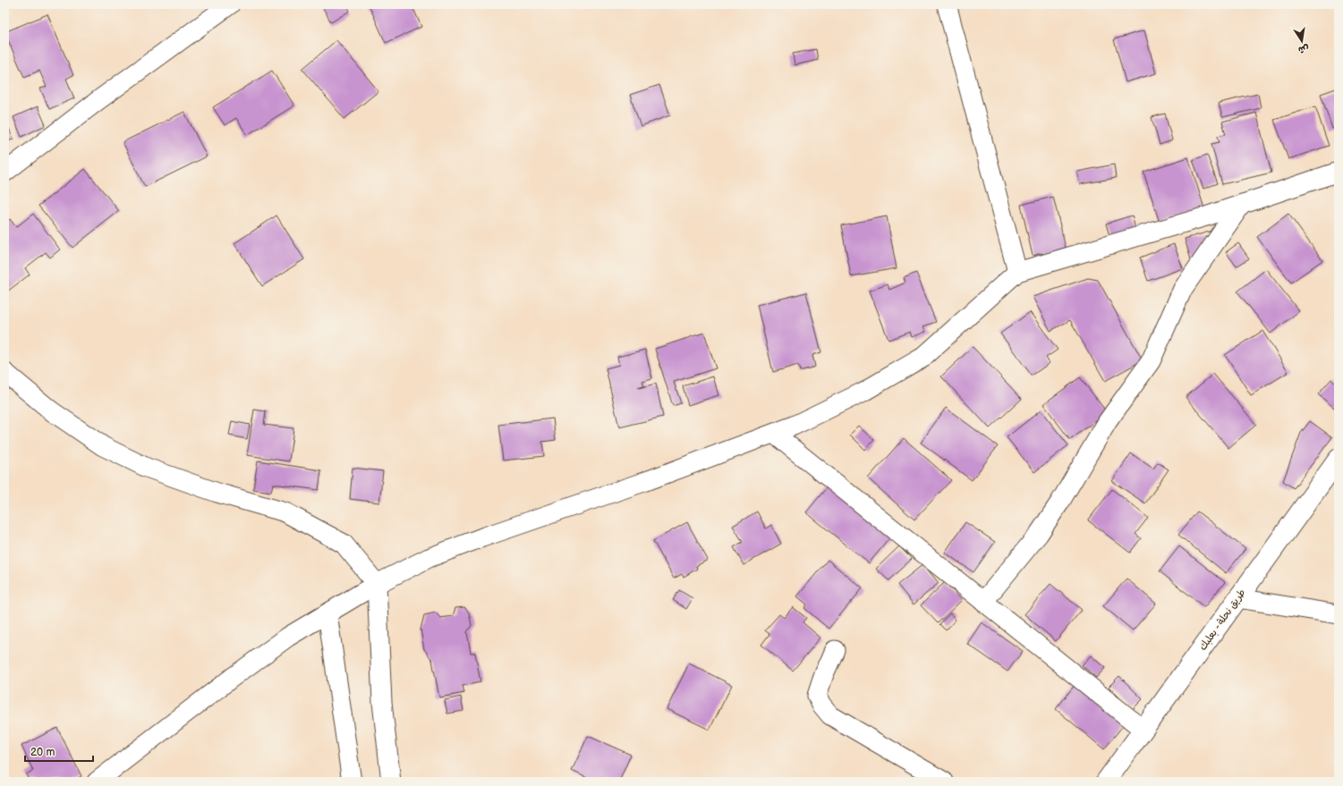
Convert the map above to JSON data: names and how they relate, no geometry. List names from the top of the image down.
{
  "streets": {
    "street": ["طريق نحلة - بعلبك"]
  },
  "scale_bar": "20 m",
  "north": "bottom"
}
